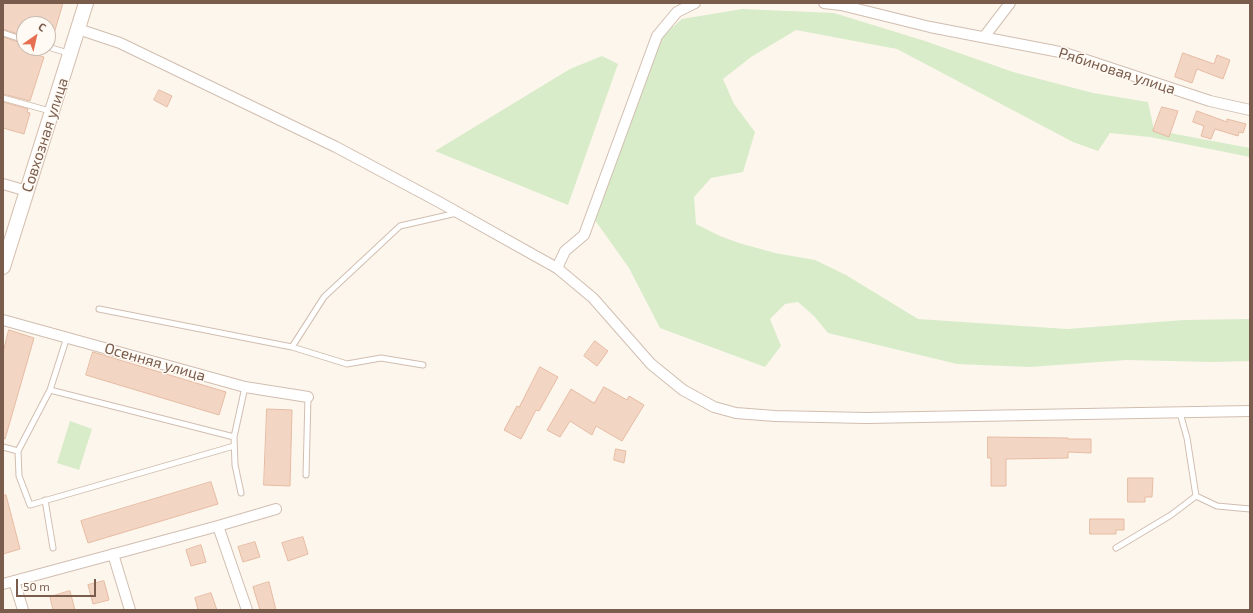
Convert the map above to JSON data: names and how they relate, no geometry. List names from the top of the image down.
{
  "streets": {
    "main road": ["Совхозная улица"],
    "street": ["Рябиновая улица", "Осенняя улица"]
  },
  "scale_bar": "50 m",
  "north": "top right"
}
